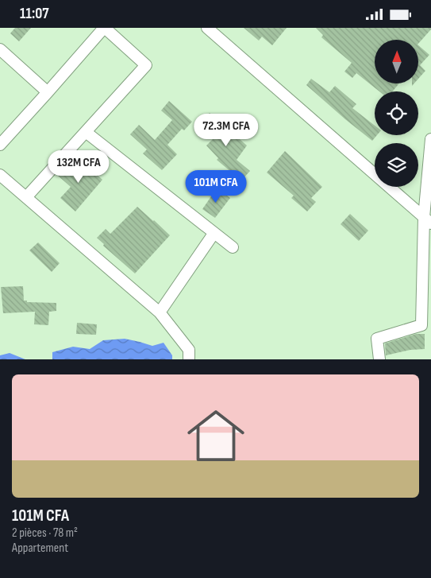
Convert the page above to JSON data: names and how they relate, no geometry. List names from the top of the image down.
{
  "north": "top",
  "page": {
    "status": "11:07",
    "price": ["72.3M CFA", "132M CFA", "101M CFA"],
    "list": [
      {
        "name": "101M CFA",
        "note": "2 pièces · 78 m² · Appartement"
      }
    ]
  }
}
